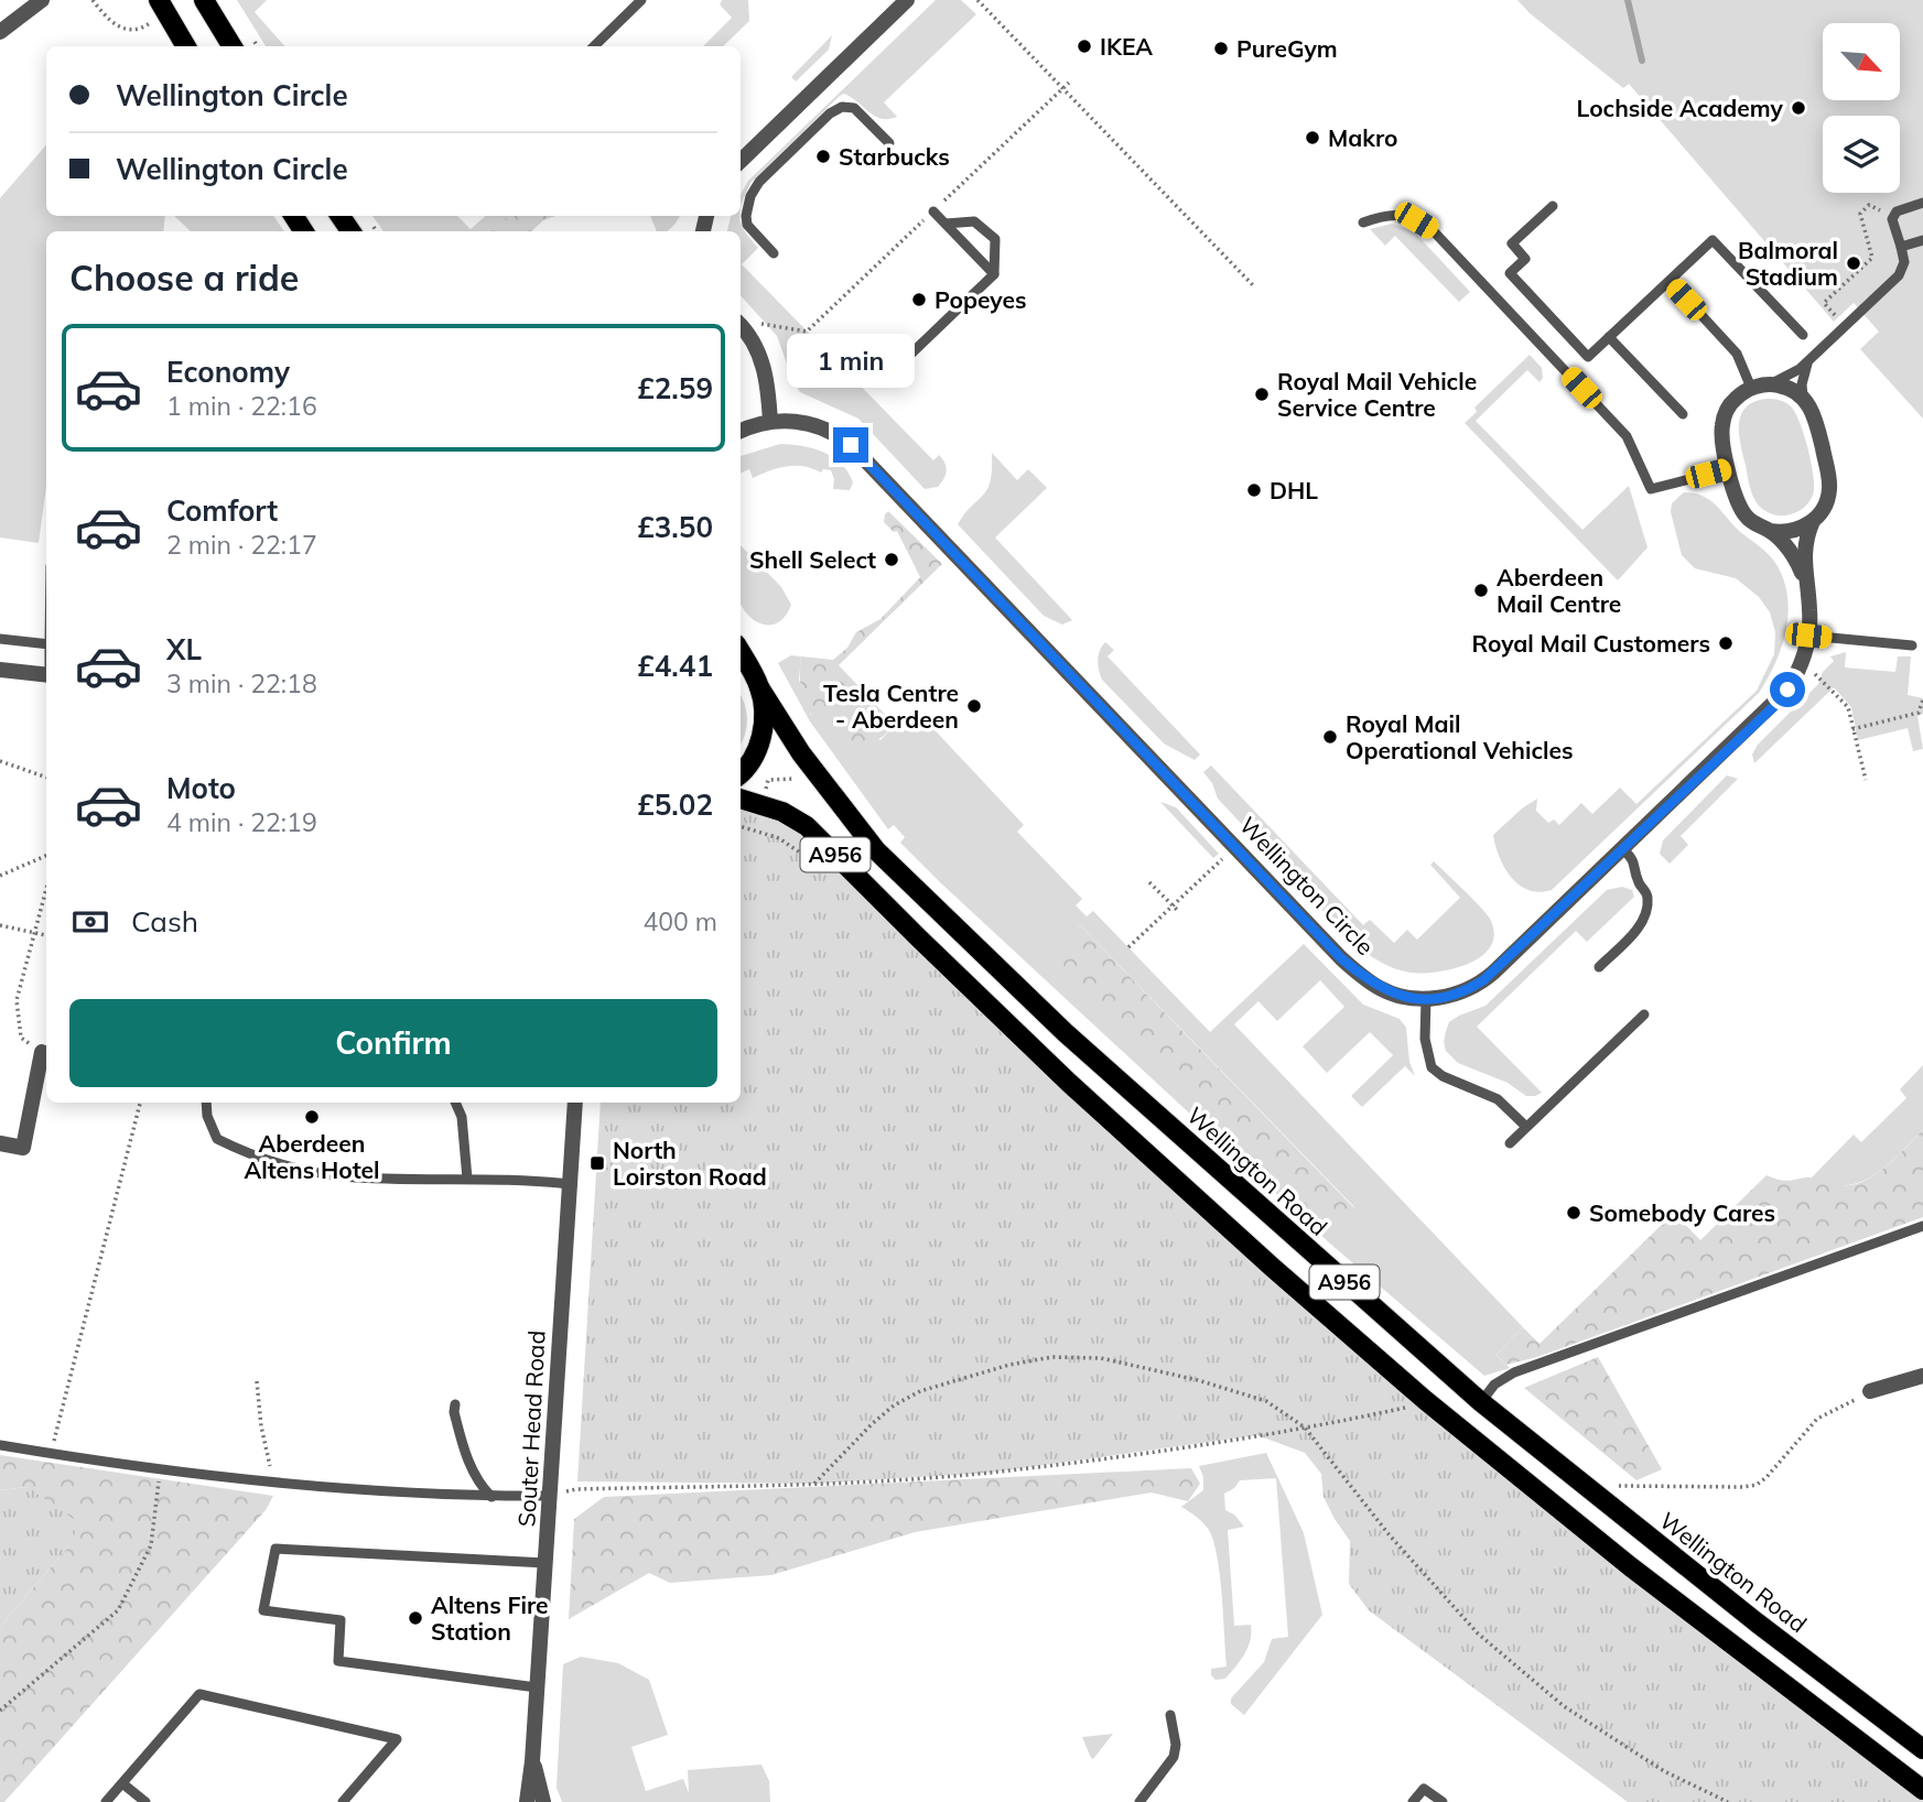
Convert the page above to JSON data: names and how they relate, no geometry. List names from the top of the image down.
{
  "streets": {
    "main road": ["A956", "Wellington Road"],
    "street": ["Wellington Circle", "Souter Head Road"]
  },
  "crossings": [
    ["A956", "Wellington Road"]
  ],
  "places": {
    "other": [
      "IKEA",
      "PureGym",
      "Lochside Academy",
      "Makro",
      "Starbucks",
      "Balmoral Stadium",
      "Popeyes",
      "Royal Mail Vehicle Service Centre",
      "DHL",
      "Shell Select",
      "Aberdeen Mail Centre",
      "Royal Mail Customers",
      "Tesla Centre - Aberdeen",
      "Royal Mail Operational Vehicles",
      "Aberdeen Altens Hotel",
      "Somebody Cares",
      "Altens Fire Station"
    ],
    "transit": ["North Loirston Road"]
  },
  "north": "bottom right",
  "page": {
    "banner": ["Wellington Circle", "Wellington Circle"],
    "heading": "Choose a ride",
    "list": [
      {
        "name": "Economy",
        "note": "1 min · 22:16",
        "value": "£2.59"
      },
      {
        "name": "Comfort",
        "note": "2 min · 22:17",
        "value": "£3.50"
      },
      {
        "name": "XL",
        "note": "3 min · 22:18",
        "value": "£4.41"
      },
      {
        "name": "Moto",
        "note": "4 min · 22:19",
        "value": "£5.02"
      }
    ],
    "bubble": "1 min",
    "pay": ["Cash", "400 m"],
    "buttons": "Confirm"
  }
}
